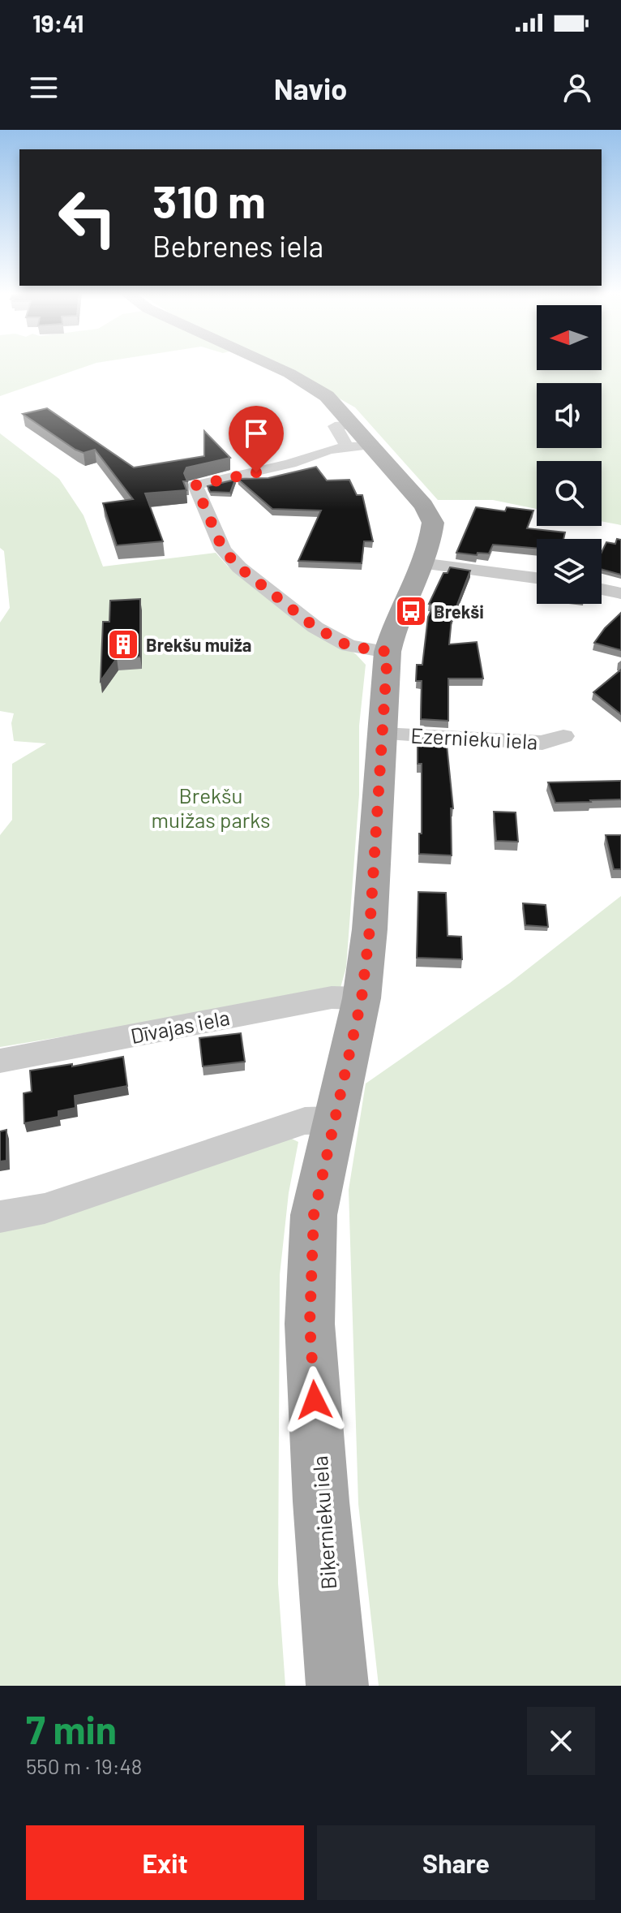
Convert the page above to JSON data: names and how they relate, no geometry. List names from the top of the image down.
{
  "streets": {
    "main road": ["Biķernieku iela"],
    "street": ["Ezernieku iela", "Dīvajas iela"]
  },
  "crossings": [
    ["Ezernieku iela", "Biķernieku iela"],
    ["Dīvajas iela", "Biķernieku iela"]
  ],
  "parks": ["Brekšu muižas parks"],
  "places": {
    "bus stop": ["Brekši"],
    "building": ["Brekšu muiža"]
  },
  "north": "left",
  "page": {
    "status": "19:41",
    "header": "Navio",
    "turn": ["310 m", "Bebrenes iela"],
    "heading": ["7 min", "550 m · 19:48"],
    "buttons": ["Exit", "Share"]
  }
}
